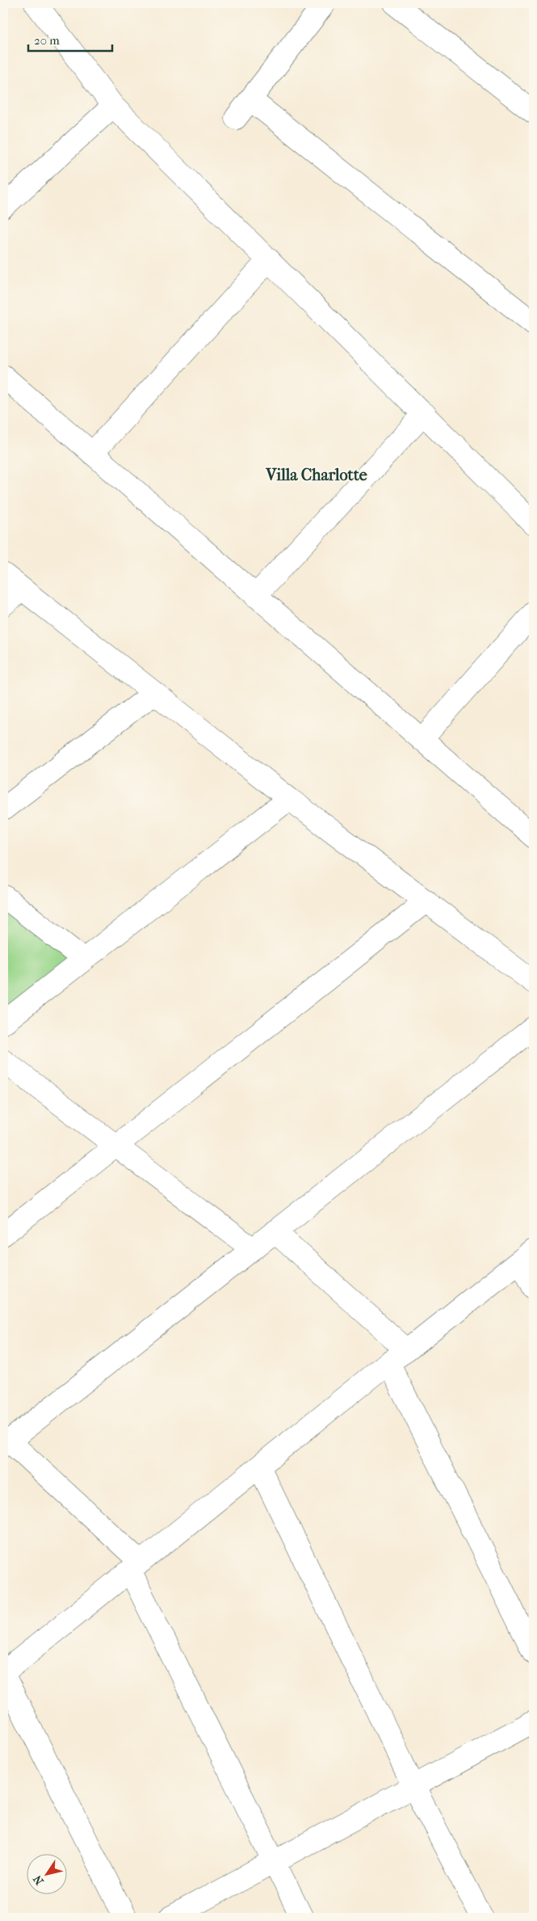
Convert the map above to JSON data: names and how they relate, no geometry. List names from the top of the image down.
{
  "districts": ["Villa Charlotte"],
  "scale_bar": "20 m",
  "north": "bottom left"
}
